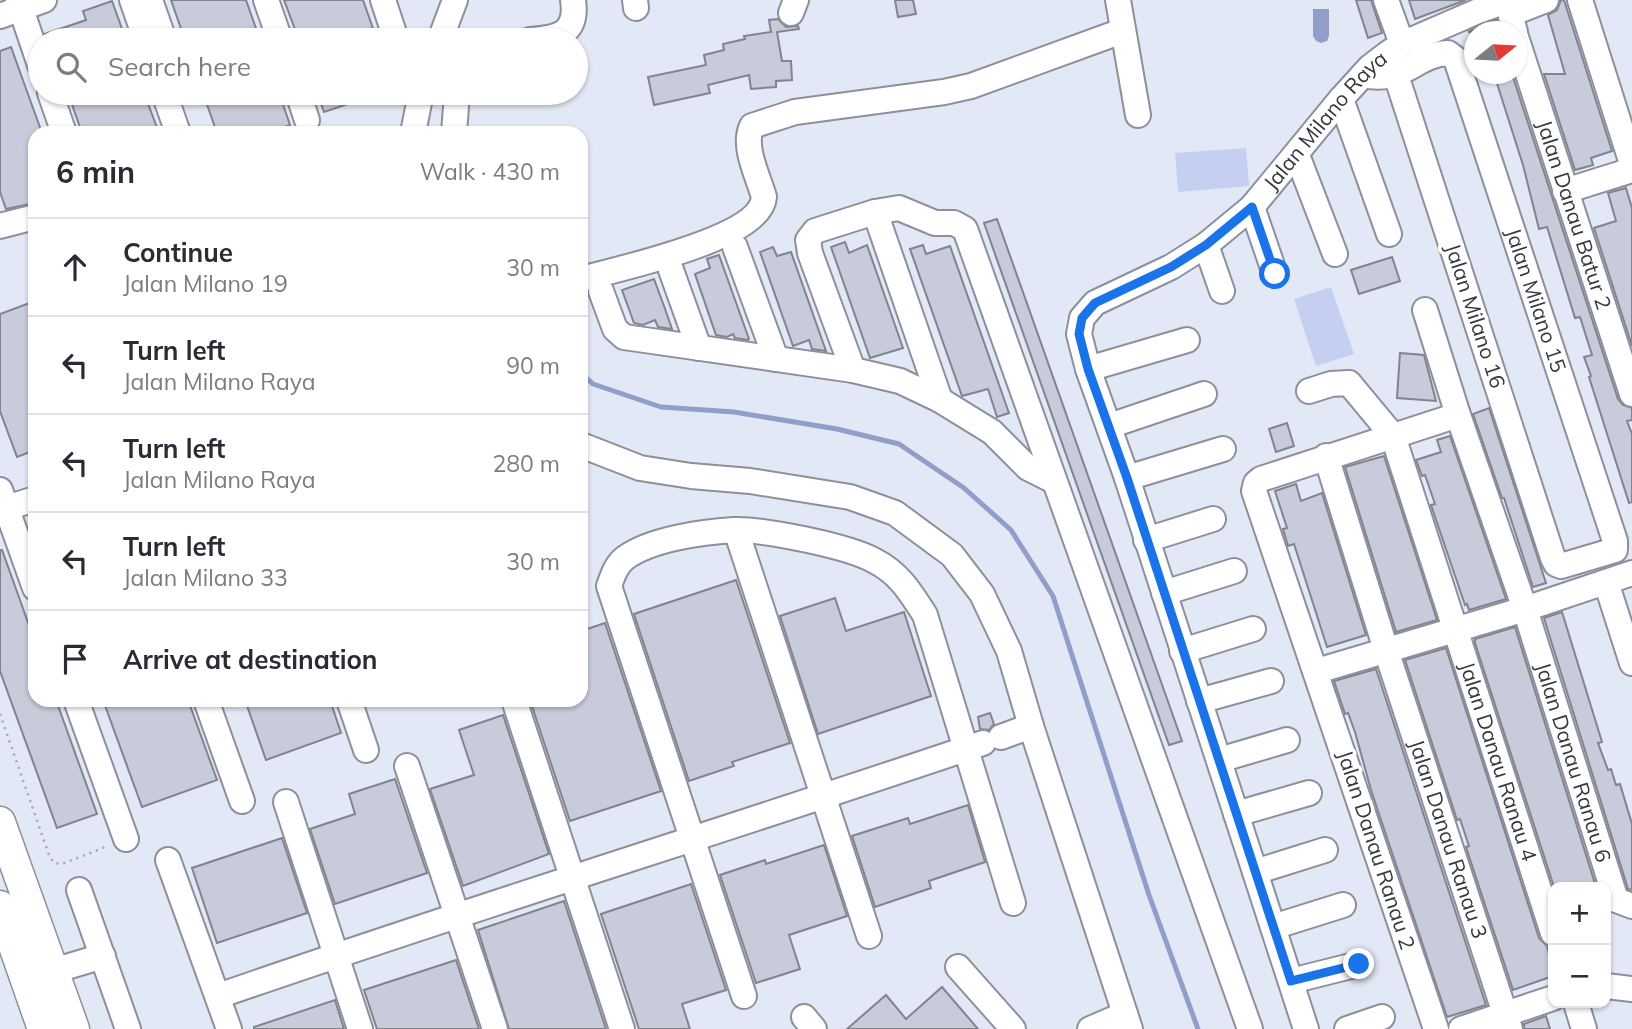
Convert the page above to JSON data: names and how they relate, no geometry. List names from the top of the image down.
{
  "streets": {
    "street": [
      "Jalan Milano Raya",
      "Jalan Danau Batur 2",
      "Jalan Milano 15",
      "Jalan Milano 16",
      "Jalan Danau Ranau 4",
      "Jalan Danau Ranau 6",
      "Jalan Danau Ranau 3",
      "Jalan Danau Ranau 2"
    ]
  },
  "crossings": [
    ["Jalan Milano 15", "Jalan Milano 16"],
    ["Jalan Danau Ranau 3", "Jalan Danau Ranau 2"]
  ],
  "north": "right",
  "page": {
    "search": "Search here",
    "heading": ["6 min", "Walk · 430 m"],
    "list": [
      ["Continue", "Jalan Milano 19", "30 m"],
      ["Turn left", "Jalan Milano Raya", "90 m"],
      ["Turn left", "Jalan Milano Raya", "280 m"],
      ["Turn left", "Jalan Milano 33", "30 m"],
      "Arrive at destination"
    ],
    "map_buttons": ["+", "−"]
  }
}
